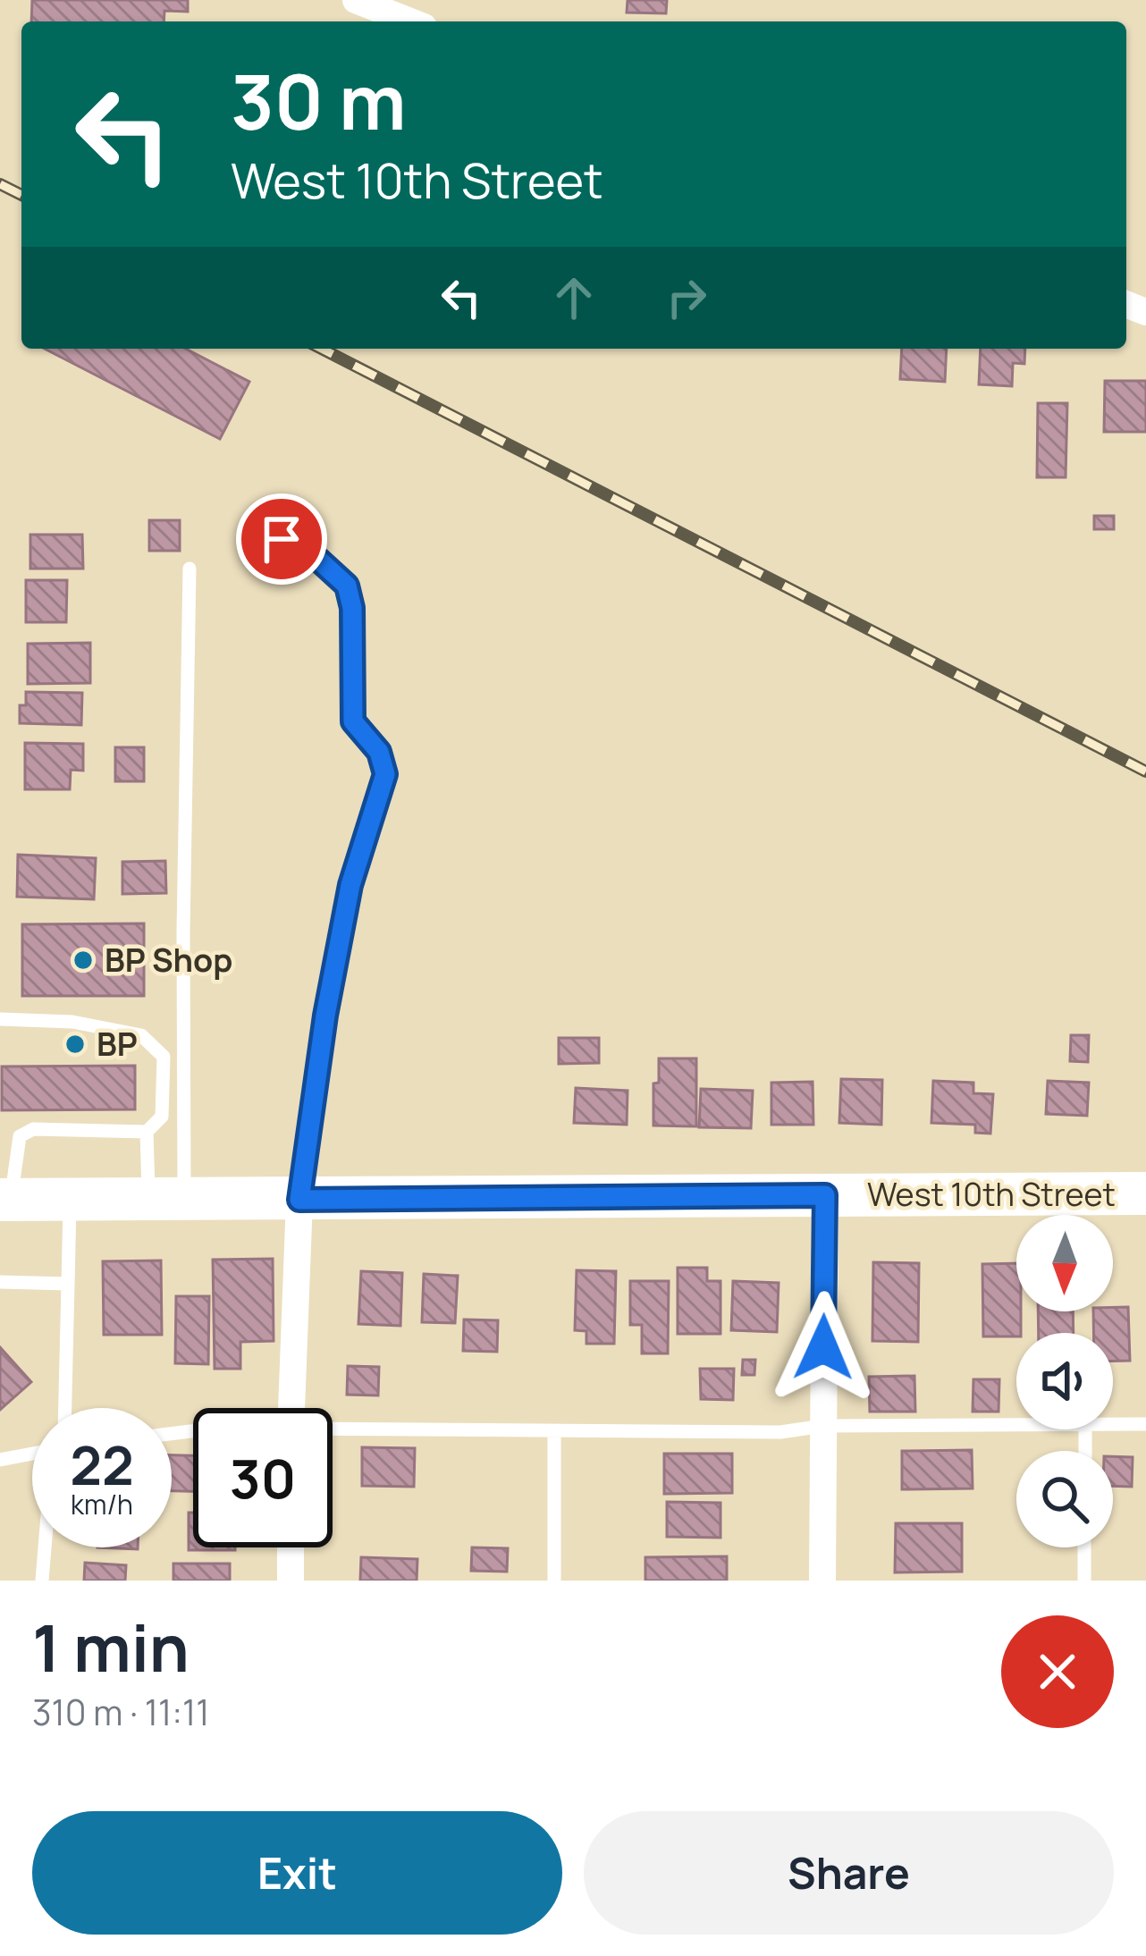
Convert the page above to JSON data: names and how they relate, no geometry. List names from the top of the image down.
{
  "streets": {
    "main road": ["West 10th Street"]
  },
  "places": ["BP Shop", "BP"],
  "north": "bottom",
  "page": {
    "turn": ["30 m", "West 10th Street"],
    "speed": "22 km/h",
    "limit": "30",
    "heading": ["1 min", "310 m · 11:11"],
    "buttons": ["Exit", "Share"]
  }
}
